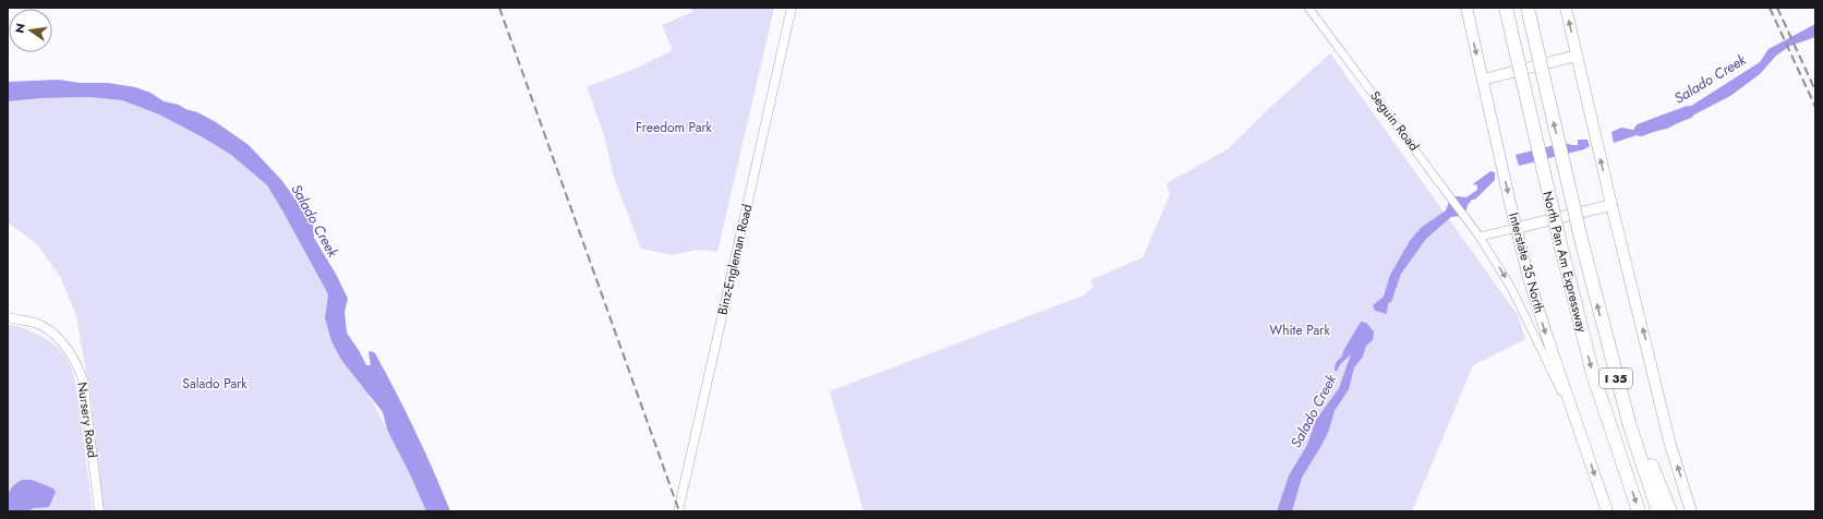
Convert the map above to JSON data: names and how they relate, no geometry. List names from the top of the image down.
{
  "streets": {
    "highway": ["North Pan Am Expressway", "I 35"],
    "main road": ["Interstate 35 North"],
    "street": ["Seguin Road", "Binz-Engleman Road", "Nursery Road"]
  },
  "crossings": [
    ["Seguin Road", "Interstate 35 North"]
  ],
  "one_way": ["Seguin Road"],
  "water": ["Salado Creek"],
  "parks": ["Freedom Park", "White Park", "Salado Park"],
  "north": "left"
}
